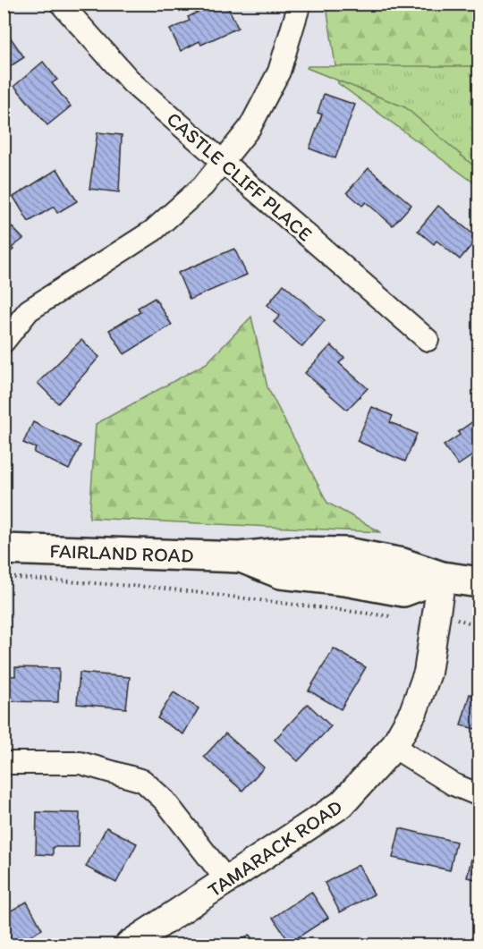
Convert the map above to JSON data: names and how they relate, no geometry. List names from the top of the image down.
{
  "streets": {
    "main road": ["FAIRLAND ROAD"],
    "street": ["CASTLE CLIFF PLACE", "TAMARACK ROAD"]
  },
  "crossings": [
    ["FAIRLAND ROAD", "TAMARACK ROAD"]
  ]
}
